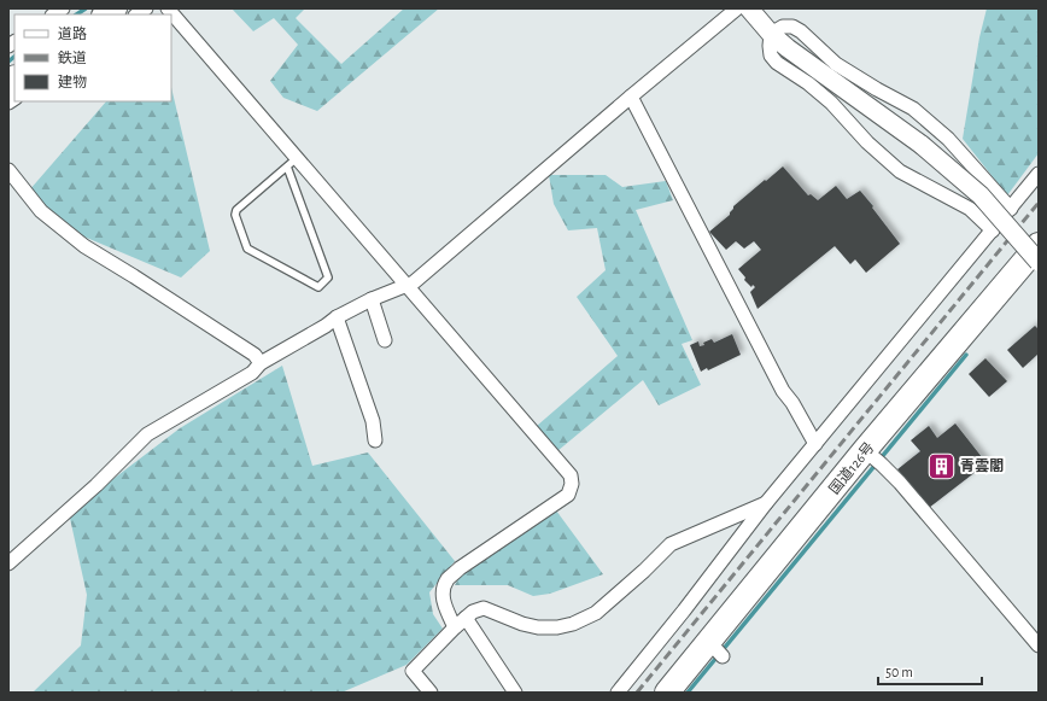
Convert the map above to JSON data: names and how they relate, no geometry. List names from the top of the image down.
{
  "streets": {
    "highway": ["国道126号"]
  },
  "places": {
    "building": ["青雲閣"]
  },
  "legend": ["道路", "鉄道", "建物"],
  "scale_bar": "50 m"
}
